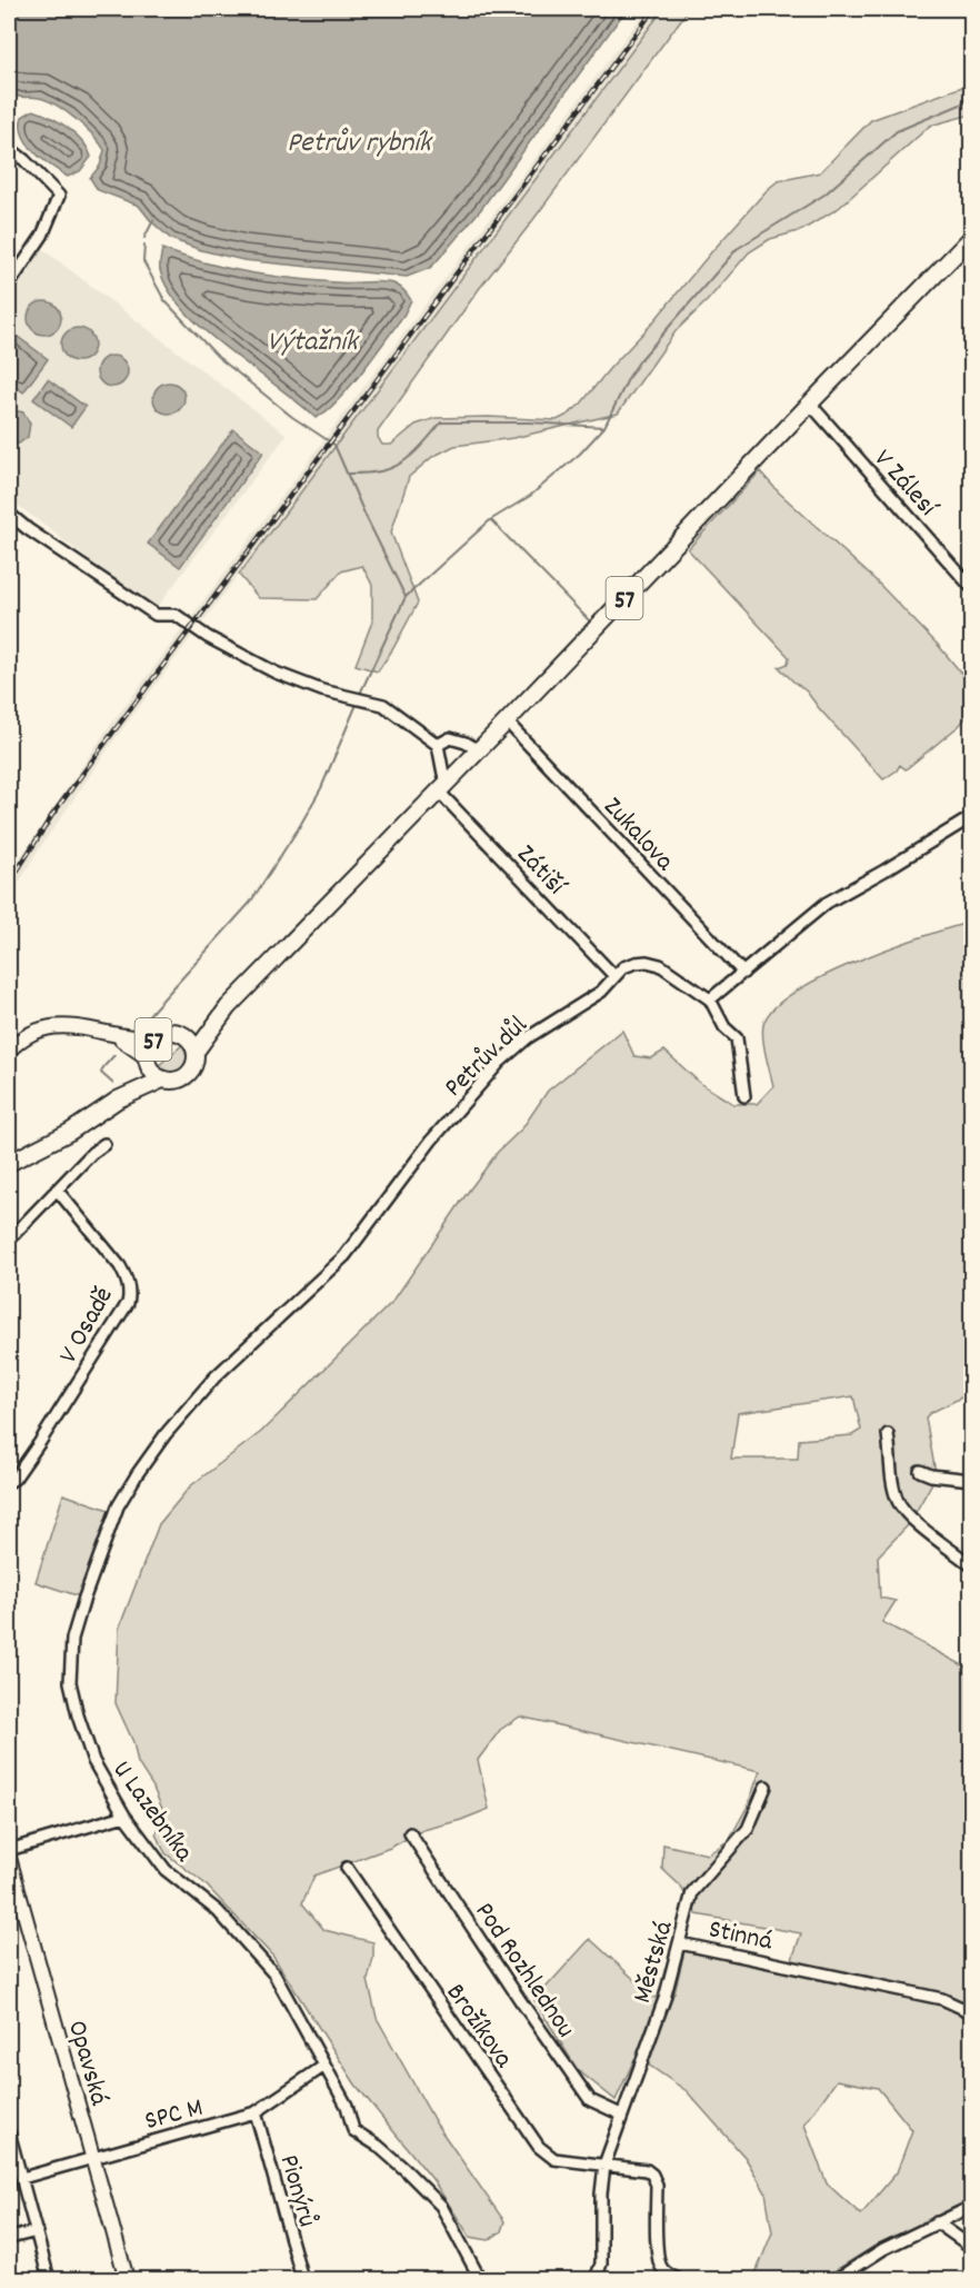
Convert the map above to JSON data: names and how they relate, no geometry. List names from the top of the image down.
{
  "streets": {
    "main road": ["57", "Opavská"],
    "street": [
      "V Zálesí",
      "Zukalova",
      "Zátiší",
      "Petrův důl",
      "V Osadě",
      "U Lazebníka",
      "Stinná",
      "Městská",
      "Pod Rozhlednou",
      "Brožíkova",
      "SPC M",
      "Pionýrů"
    ]
  },
  "crossings": [
    ["V Zálesí", "57"],
    ["57", "Zukalova"],
    ["57", "Zátiší"],
    ["Zátiší", "Petrův důl"],
    ["Petrův důl", "U Lazebníka"],
    ["U Lazebníka", "SPC M"],
    ["Stinná", "Městská"],
    ["Městská", "Pod Rozhlednou"],
    ["Městská", "Brožíkova"],
    ["Opavská", "SPC M"],
    ["SPC M", "Pionýrů"]
  ],
  "water": ["Petrův rybník", "Výtažník"]
}
